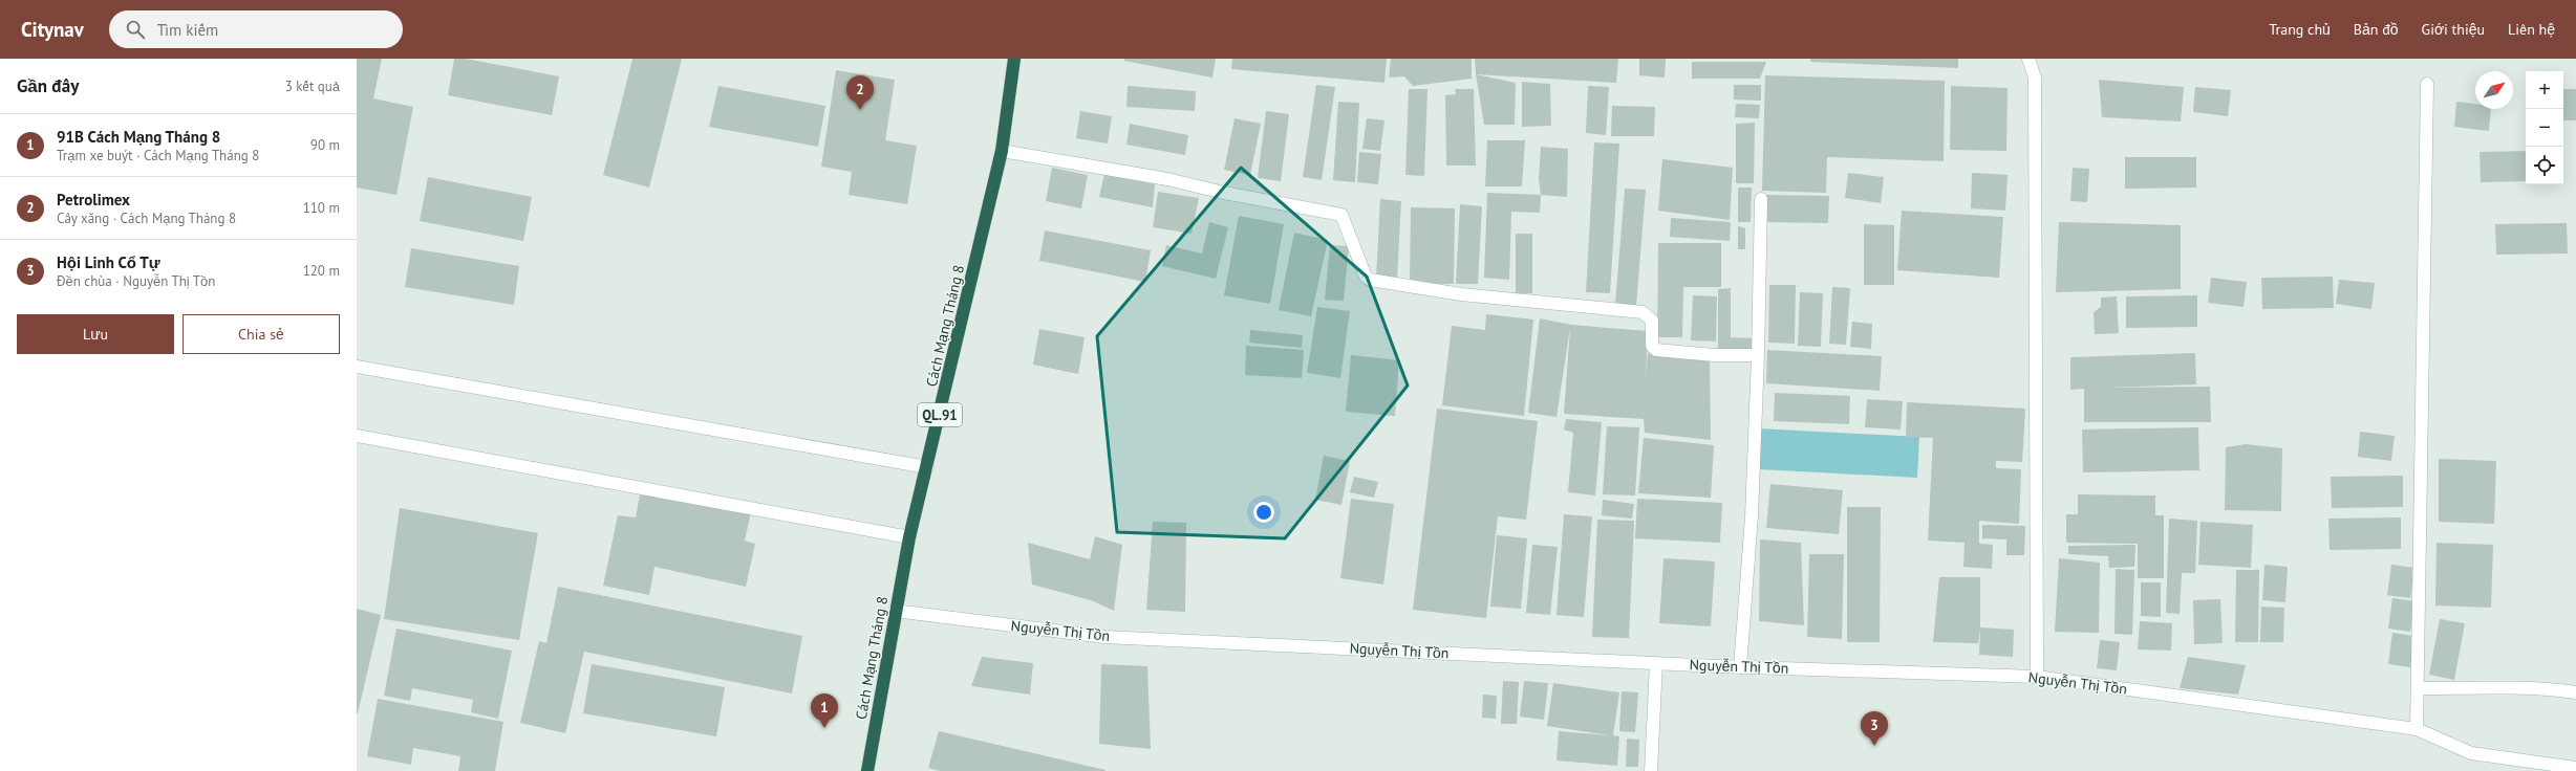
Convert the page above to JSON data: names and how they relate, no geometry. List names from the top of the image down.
{
  "streets": {
    "highway": ["Cách Mạng Tháng 8", "QL.91"],
    "street": ["Nguyễn Thị Tồn"]
  },
  "crossings": [
    ["Cách Mạng Tháng 8", "Nguyễn Thị Tồn"]
  ],
  "north": "top right",
  "page": {
    "header": "Citynav",
    "search": "Tìm kiếm",
    "nav": [
      "Trang chủ",
      "Bản đồ",
      "Giới thiệu",
      "Liên hệ"
    ],
    "heading": ["Gần đây", "3 kết quả"],
    "map_buttons": ["+", "−"],
    "pins": ["2", "1", "3"],
    "list": [
      {
        "mark": "1",
        "name": "91B Cách Mạng Tháng 8",
        "note": "Trạm xe buýt · Cách Mạng Tháng 8",
        "value": "90 m"
      },
      {
        "mark": "2",
        "name": "Petrolimex",
        "note": "Cây xăng · Cách Mạng Tháng 8",
        "value": "110 m"
      },
      {
        "mark": "3",
        "name": "Hội Linh Cổ Tự",
        "note": "Đền chùa · Nguyễn Thị Tồn",
        "value": "120 m"
      }
    ],
    "buttons": ["Lưu", "Chia sẻ"]
  }
}
